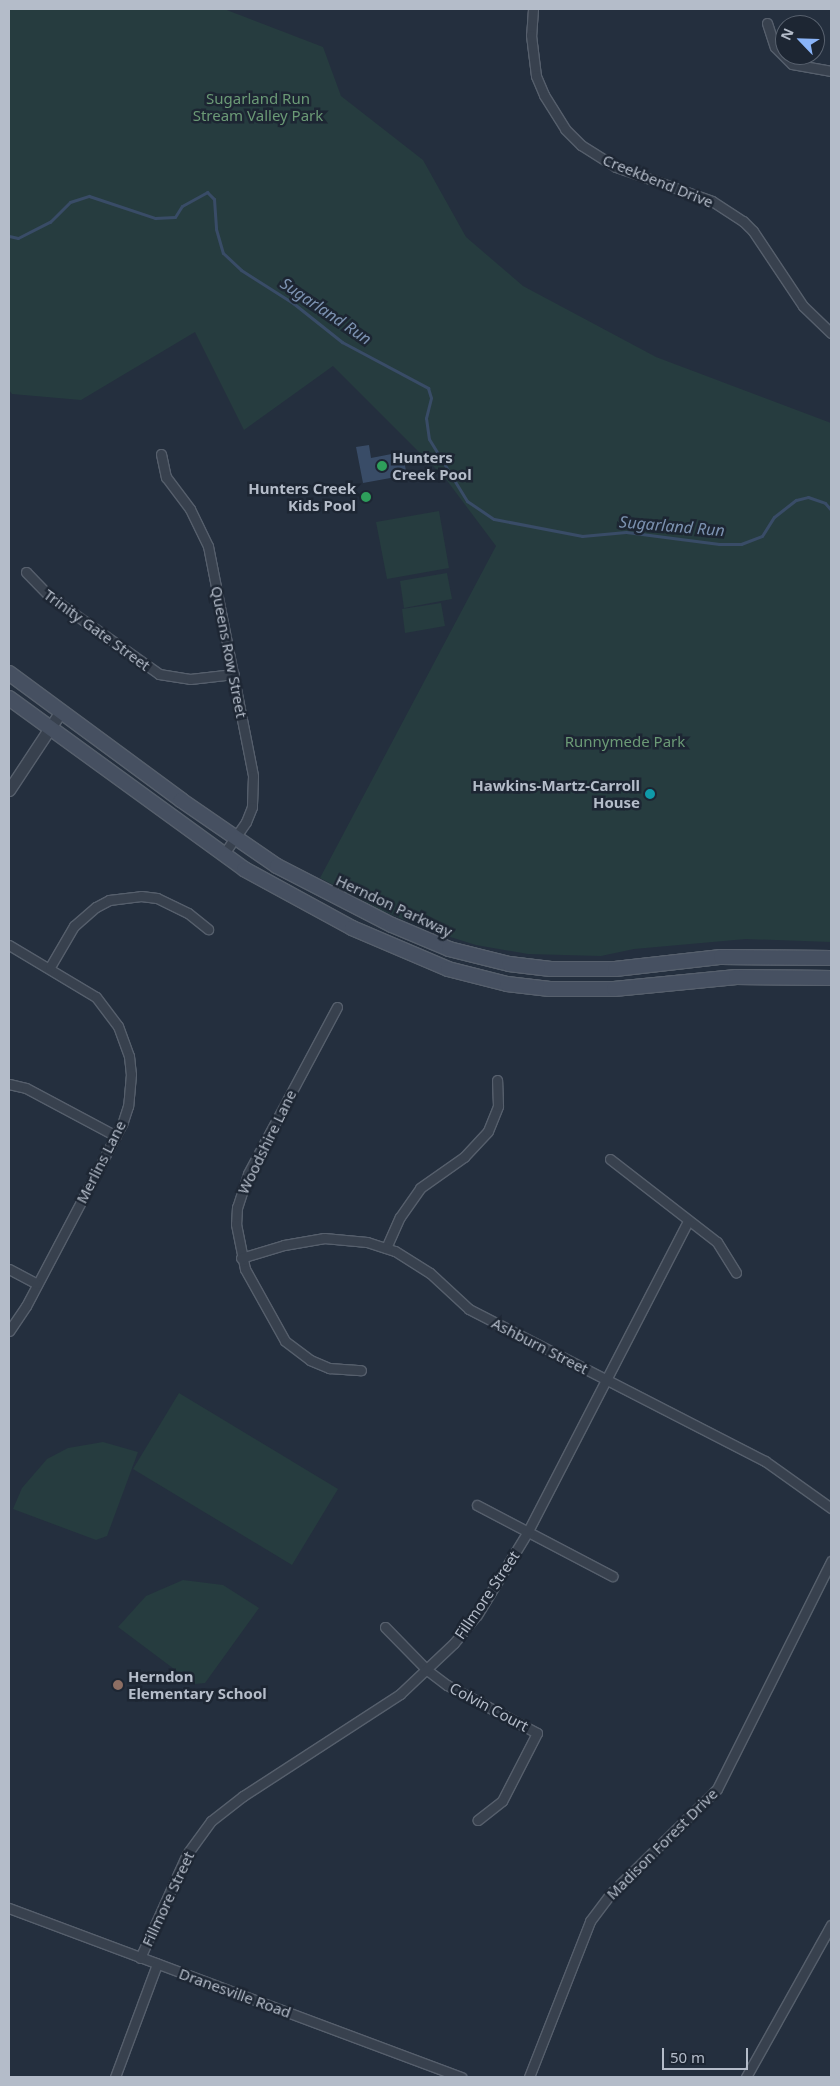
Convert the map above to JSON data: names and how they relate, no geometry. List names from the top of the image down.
{
  "streets": {
    "main road": ["Herndon Parkway"],
    "street": [
      "Creekbend Drive",
      "Trinity Gate Street",
      "Queens Row Street",
      "Woodshire Lane",
      "Merlins Lane",
      "Ashburn Street",
      "Fillmore Street",
      "Colvin Court",
      "Madison Forest Drive",
      "Dranesville Road"
    ]
  },
  "crossings": [
    ["Trinity Gate Street", "Queens Row Street"],
    ["Queens Row Street", "Herndon Parkway"],
    ["Woodshire Lane", "Ashburn Street"],
    ["Ashburn Street", "Fillmore Street"],
    ["Fillmore Street", "Colvin Court"],
    ["Fillmore Street", "Dranesville Road"]
  ],
  "water": ["Sugarland Run"],
  "parks": ["Sugarland Run Stream Valley Park", "Runnymede Park"],
  "places": [
    "Hunters Creek Pool",
    "Hunters Creek Kids Pool",
    "Hawkins-Martz-Carroll House",
    "Herndon Elementary School"
  ],
  "scale_bar": "50 m",
  "north": "top left"
}
